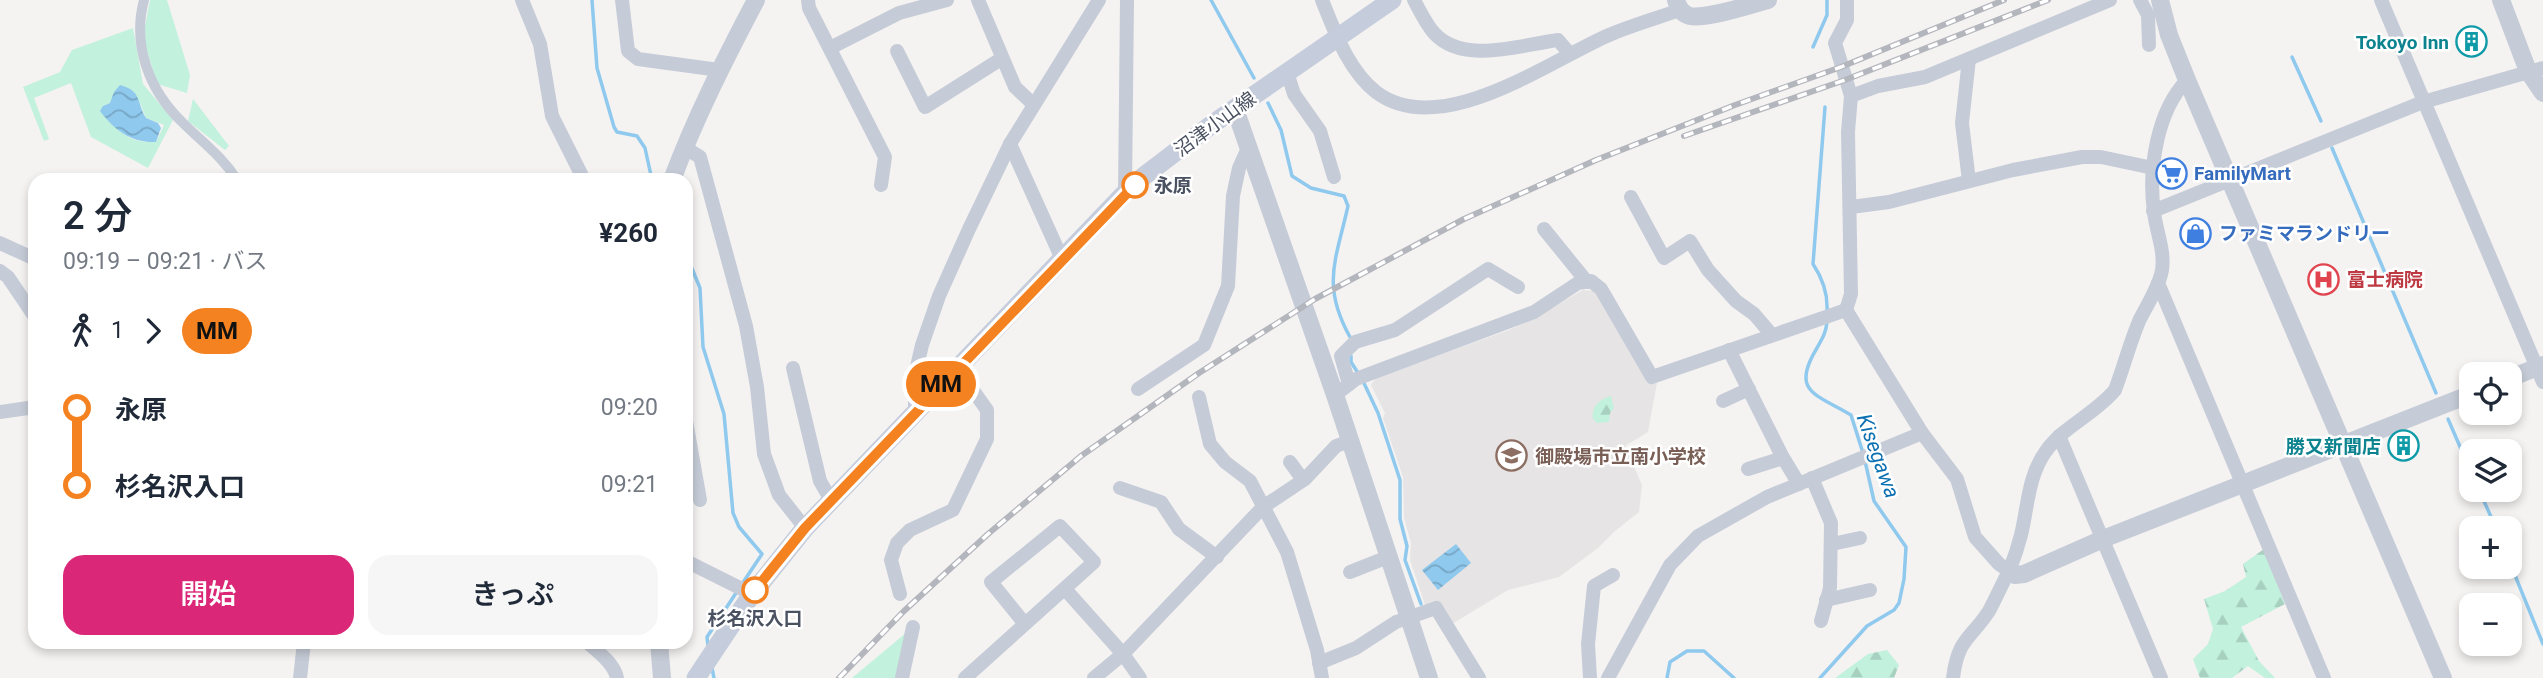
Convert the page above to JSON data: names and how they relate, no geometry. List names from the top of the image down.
{
  "streets": {
    "main road": ["沼津小山線"]
  },
  "water": ["Kisegawa"],
  "places": {
    "building": ["Tokoyo Inn", "勝又新聞店"],
    "supermarket": ["FamilyMart"],
    "other": ["永原", "杉名沢入口"],
    "shop": ["ファミマランドリー"],
    "hospital": ["富士病院"],
    "school or university": ["御殿場市立南小学校"]
  },
  "lines": ["bus line MM"],
  "page": {
    "on_map": "MM",
    "heading": ["2 分", "09:19 – 09:21 · バス", "¥260"],
    "legs": ["1", "MM"],
    "map_buttons": ["+", "−"],
    "list": [
      {
        "name": "永原",
        "value": "09:20"
      },
      {
        "name": "杉名沢入口",
        "value": "09:21"
      }
    ],
    "buttons": ["開始", "きっぷ"]
  }
}
